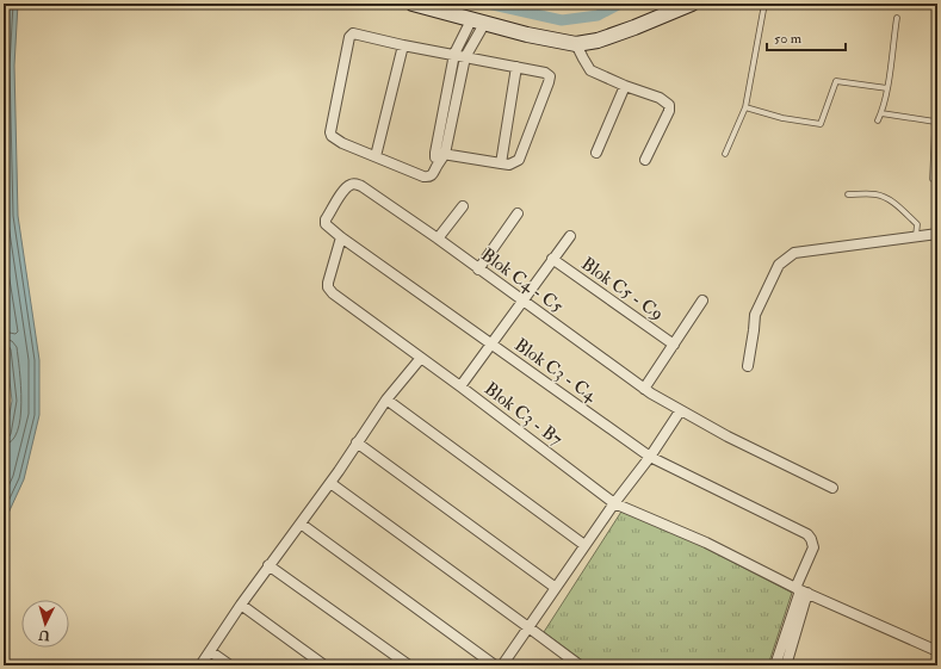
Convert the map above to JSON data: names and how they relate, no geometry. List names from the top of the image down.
{
  "streets": {
    "street": [
      "Blok C4 - C5",
      "Blok C5 - C9",
      "Blok C3 - C4",
      "Blok C3 - B7"
    ]
  },
  "crossings": [
    ["Blok C4 - C5", "Blok C3 - C4"],
    ["Blok C3 - C4", "Blok C3 - B7"]
  ],
  "scale_bar": "50 m",
  "north": "bottom"
}
